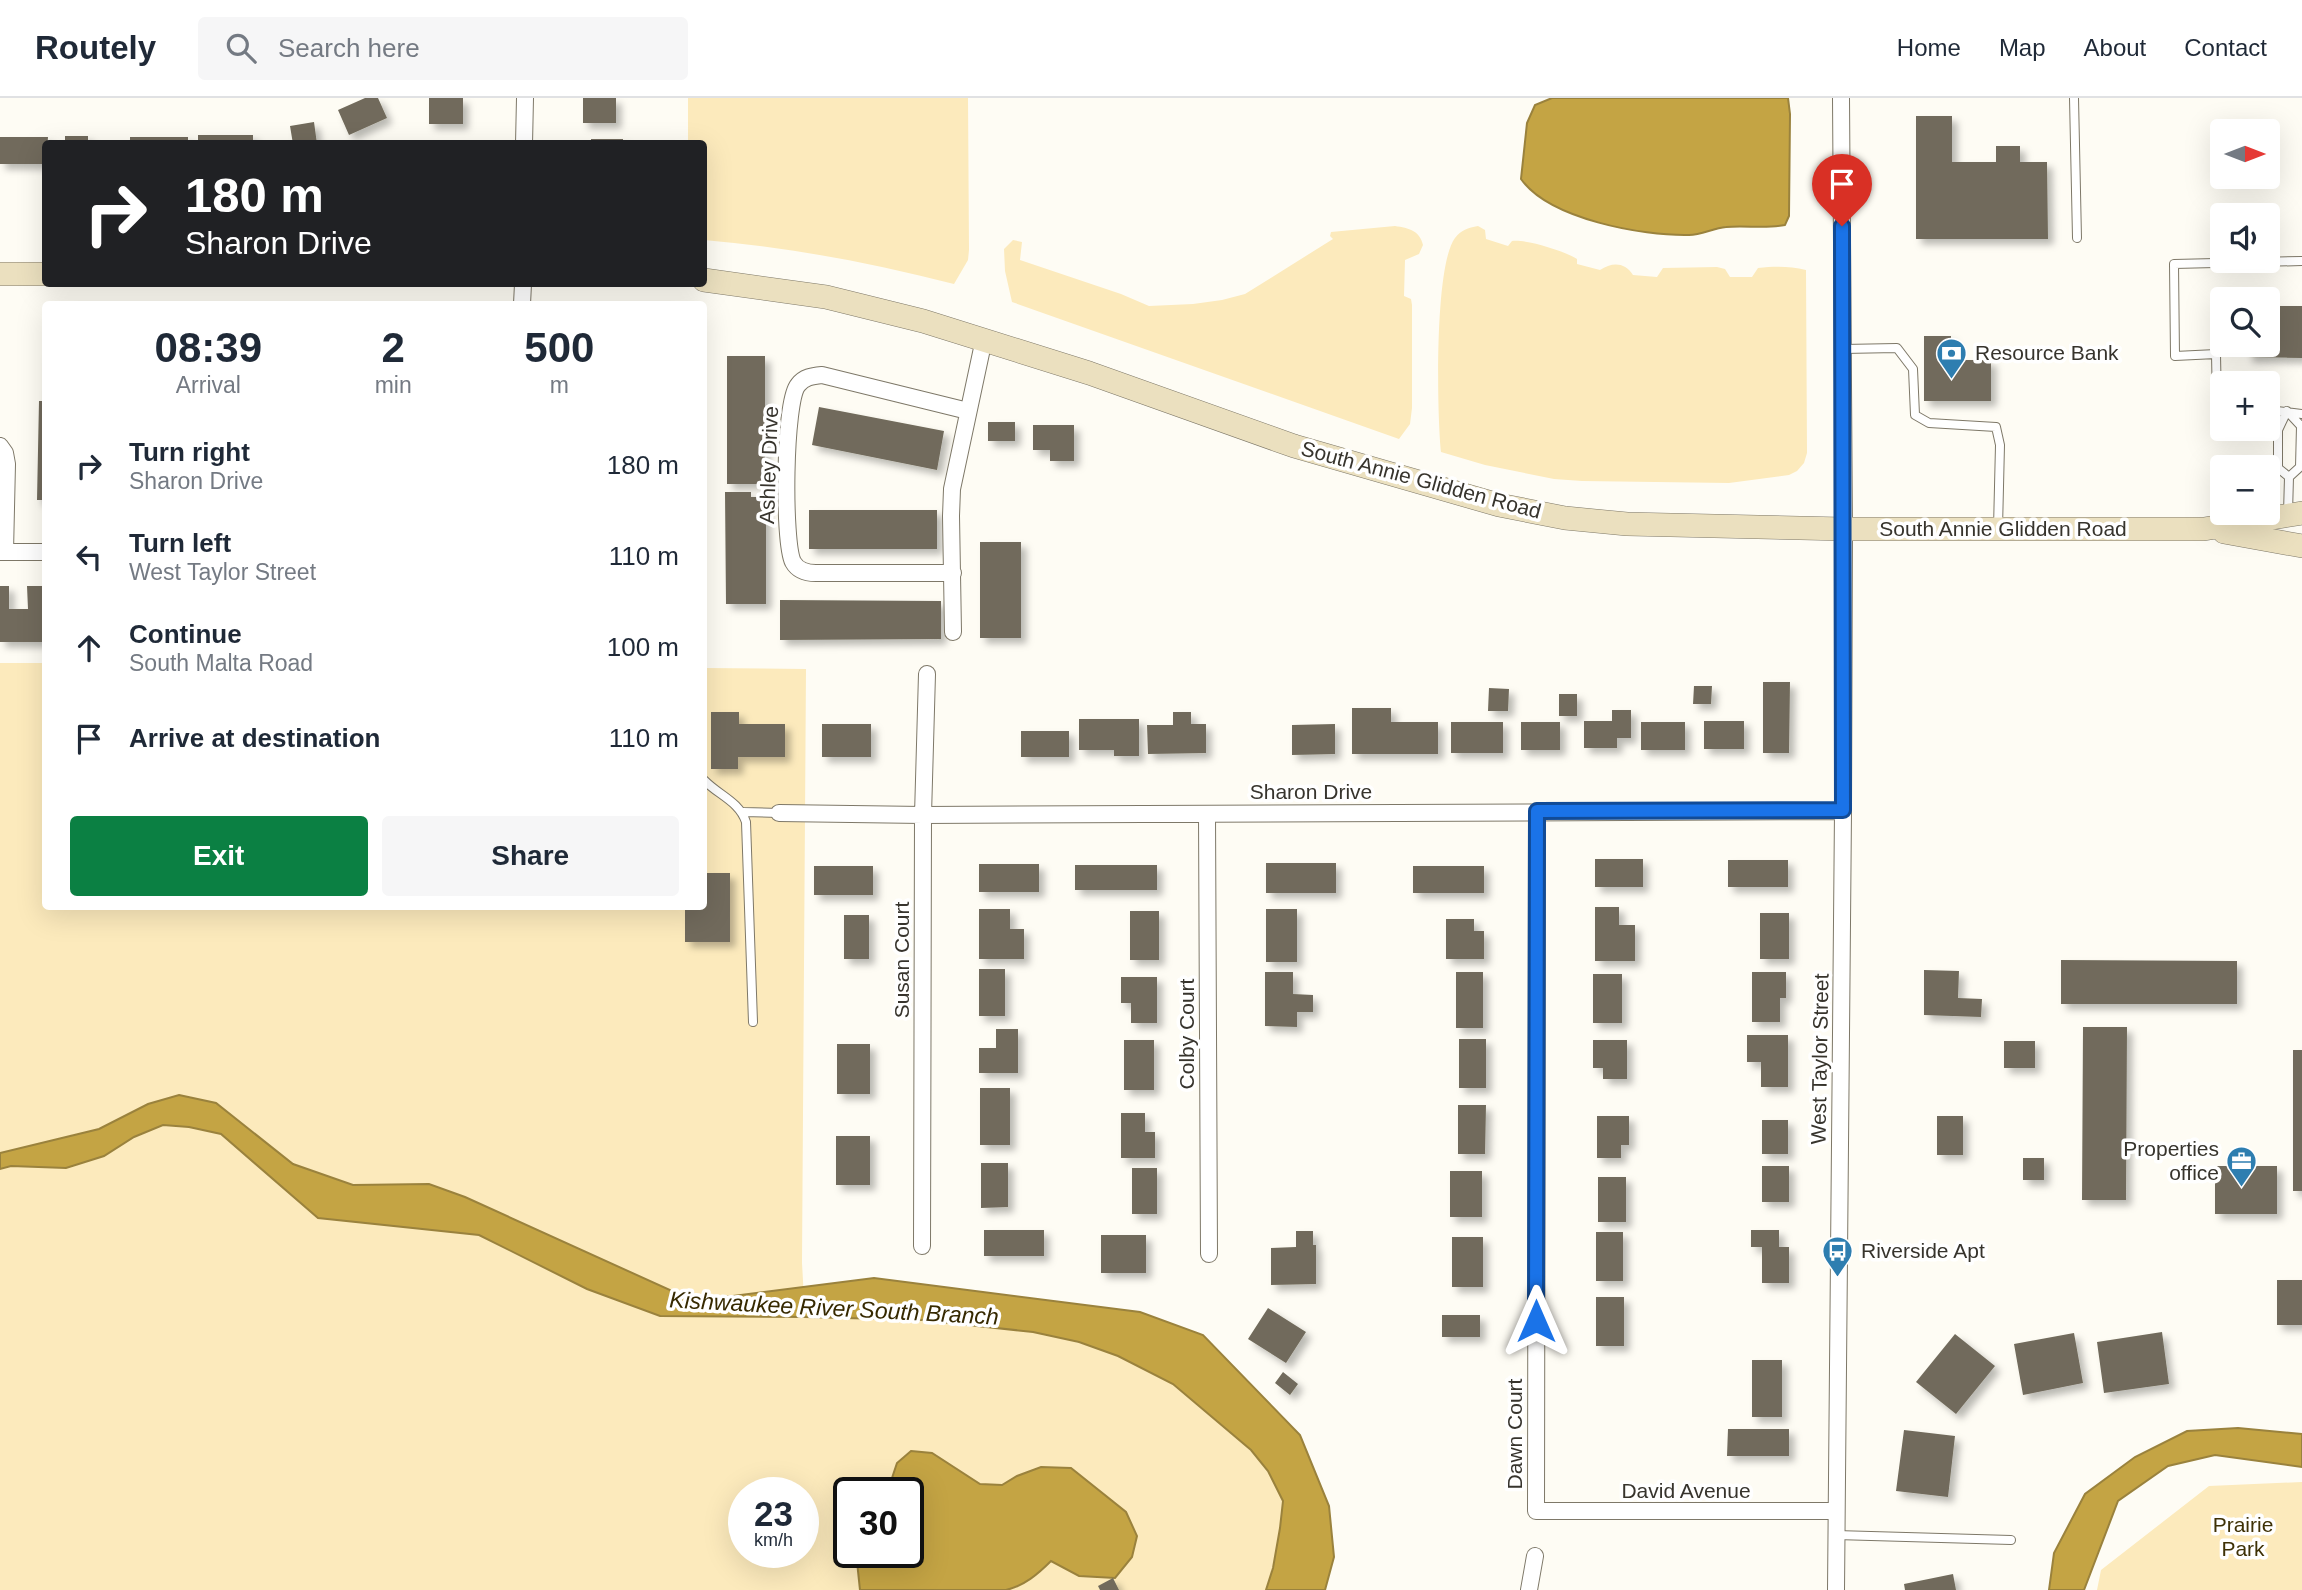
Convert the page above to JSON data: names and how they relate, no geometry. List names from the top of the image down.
{
  "streets": {
    "main road": ["South Annie Glidden Road"],
    "street": [
      "Ashley Drive",
      "Sharon Drive",
      "Susan Court",
      "Colby Court",
      "West Taylor Street",
      "Dawn Court",
      "David Avenue"
    ]
  },
  "crossings": [
    ["South Annie Glidden Road", "West Taylor Street"],
    ["Sharon Drive", "Susan Court"],
    ["Sharon Drive", "Colby Court"],
    ["Sharon Drive", "West Taylor Street"],
    ["Sharon Drive", "Dawn Court"],
    ["West Taylor Street", "David Avenue"],
    ["Dawn Court", "David Avenue"]
  ],
  "water": ["Kishwaukee River South Branch"],
  "parks": ["Prairie Park"],
  "places": {
    "bank": ["Resource Bank"],
    "office": ["Properties office"],
    "bus stop": ["Riverside Apt"]
  },
  "north": "right",
  "page": {
    "header": "Routely",
    "search": "Search here",
    "nav": [
      "Home",
      "Map",
      "About",
      "Contact"
    ],
    "map_buttons": ["+", "−"],
    "turn": ["180 m", "Sharon Drive"],
    "eta": [
      "08:39",
      "Arrival",
      "2",
      "min",
      "500",
      "m"
    ],
    "list": [
      {
        "name": "Turn right",
        "note": "Sharon Drive",
        "value": "180 m"
      },
      {
        "name": "Turn left",
        "note": "West Taylor Street",
        "value": "110 m"
      },
      {
        "name": "Continue",
        "note": "South Malta Road",
        "value": "100 m"
      },
      {
        "name": "Arrive at destination",
        "value": "110 m"
      }
    ],
    "buttons": ["Exit", "Share"],
    "speed": "23 km/h",
    "limit": "30"
  }
}
